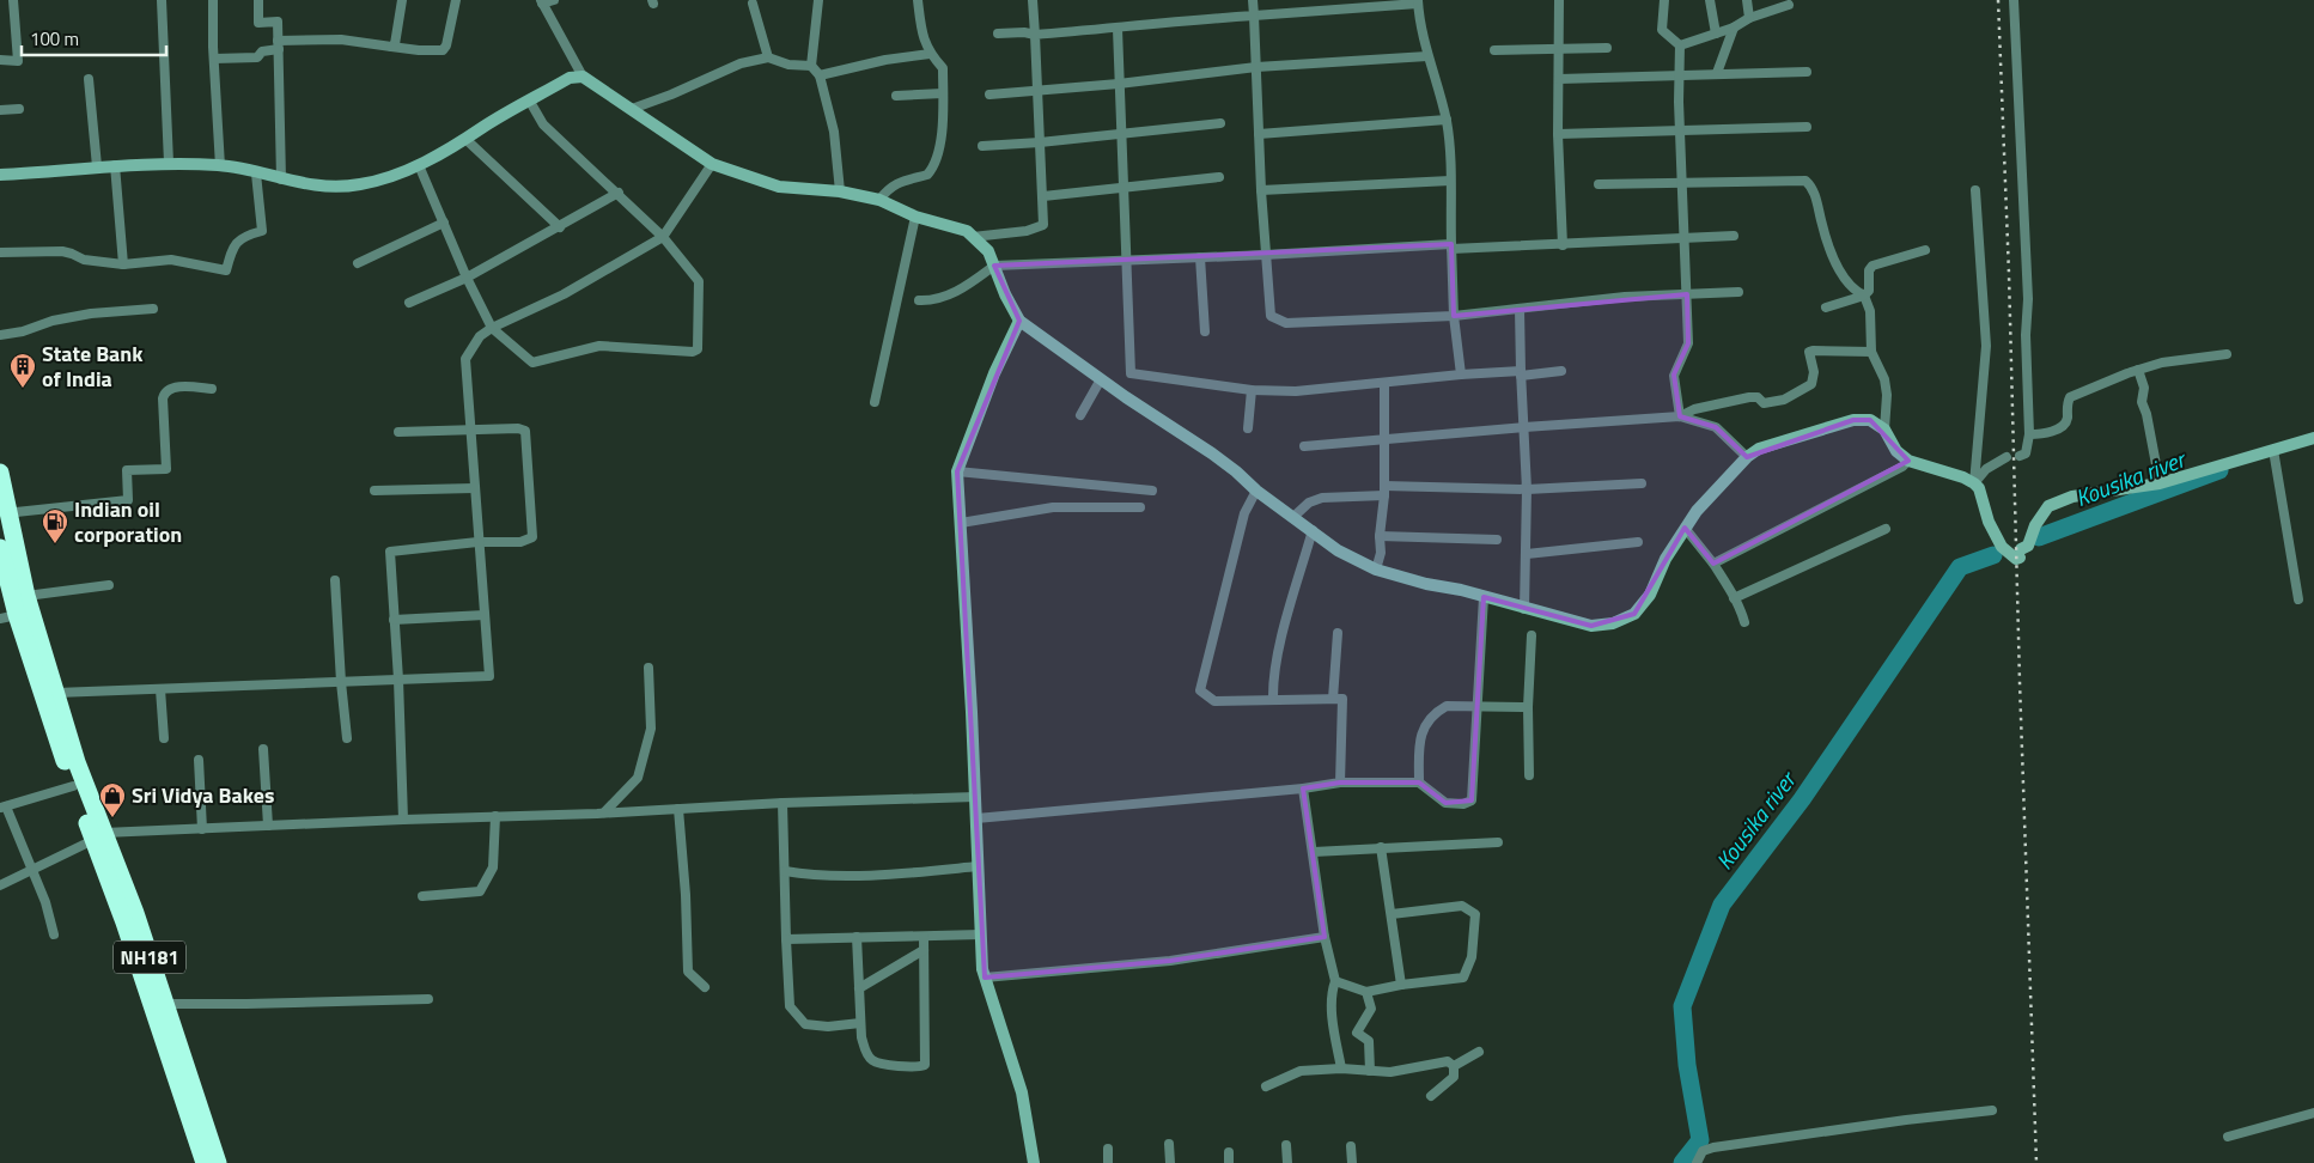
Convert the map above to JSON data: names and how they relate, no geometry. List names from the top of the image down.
{
  "streets": {
    "highway": ["NH181"]
  },
  "water": ["Kousika river"],
  "places": {
    "building": ["State Bank of India"],
    "fuel station": ["Indian oil corporation"],
    "shop": ["Sri Vidya Bakes"]
  },
  "scale_bar": "100 m"
}
